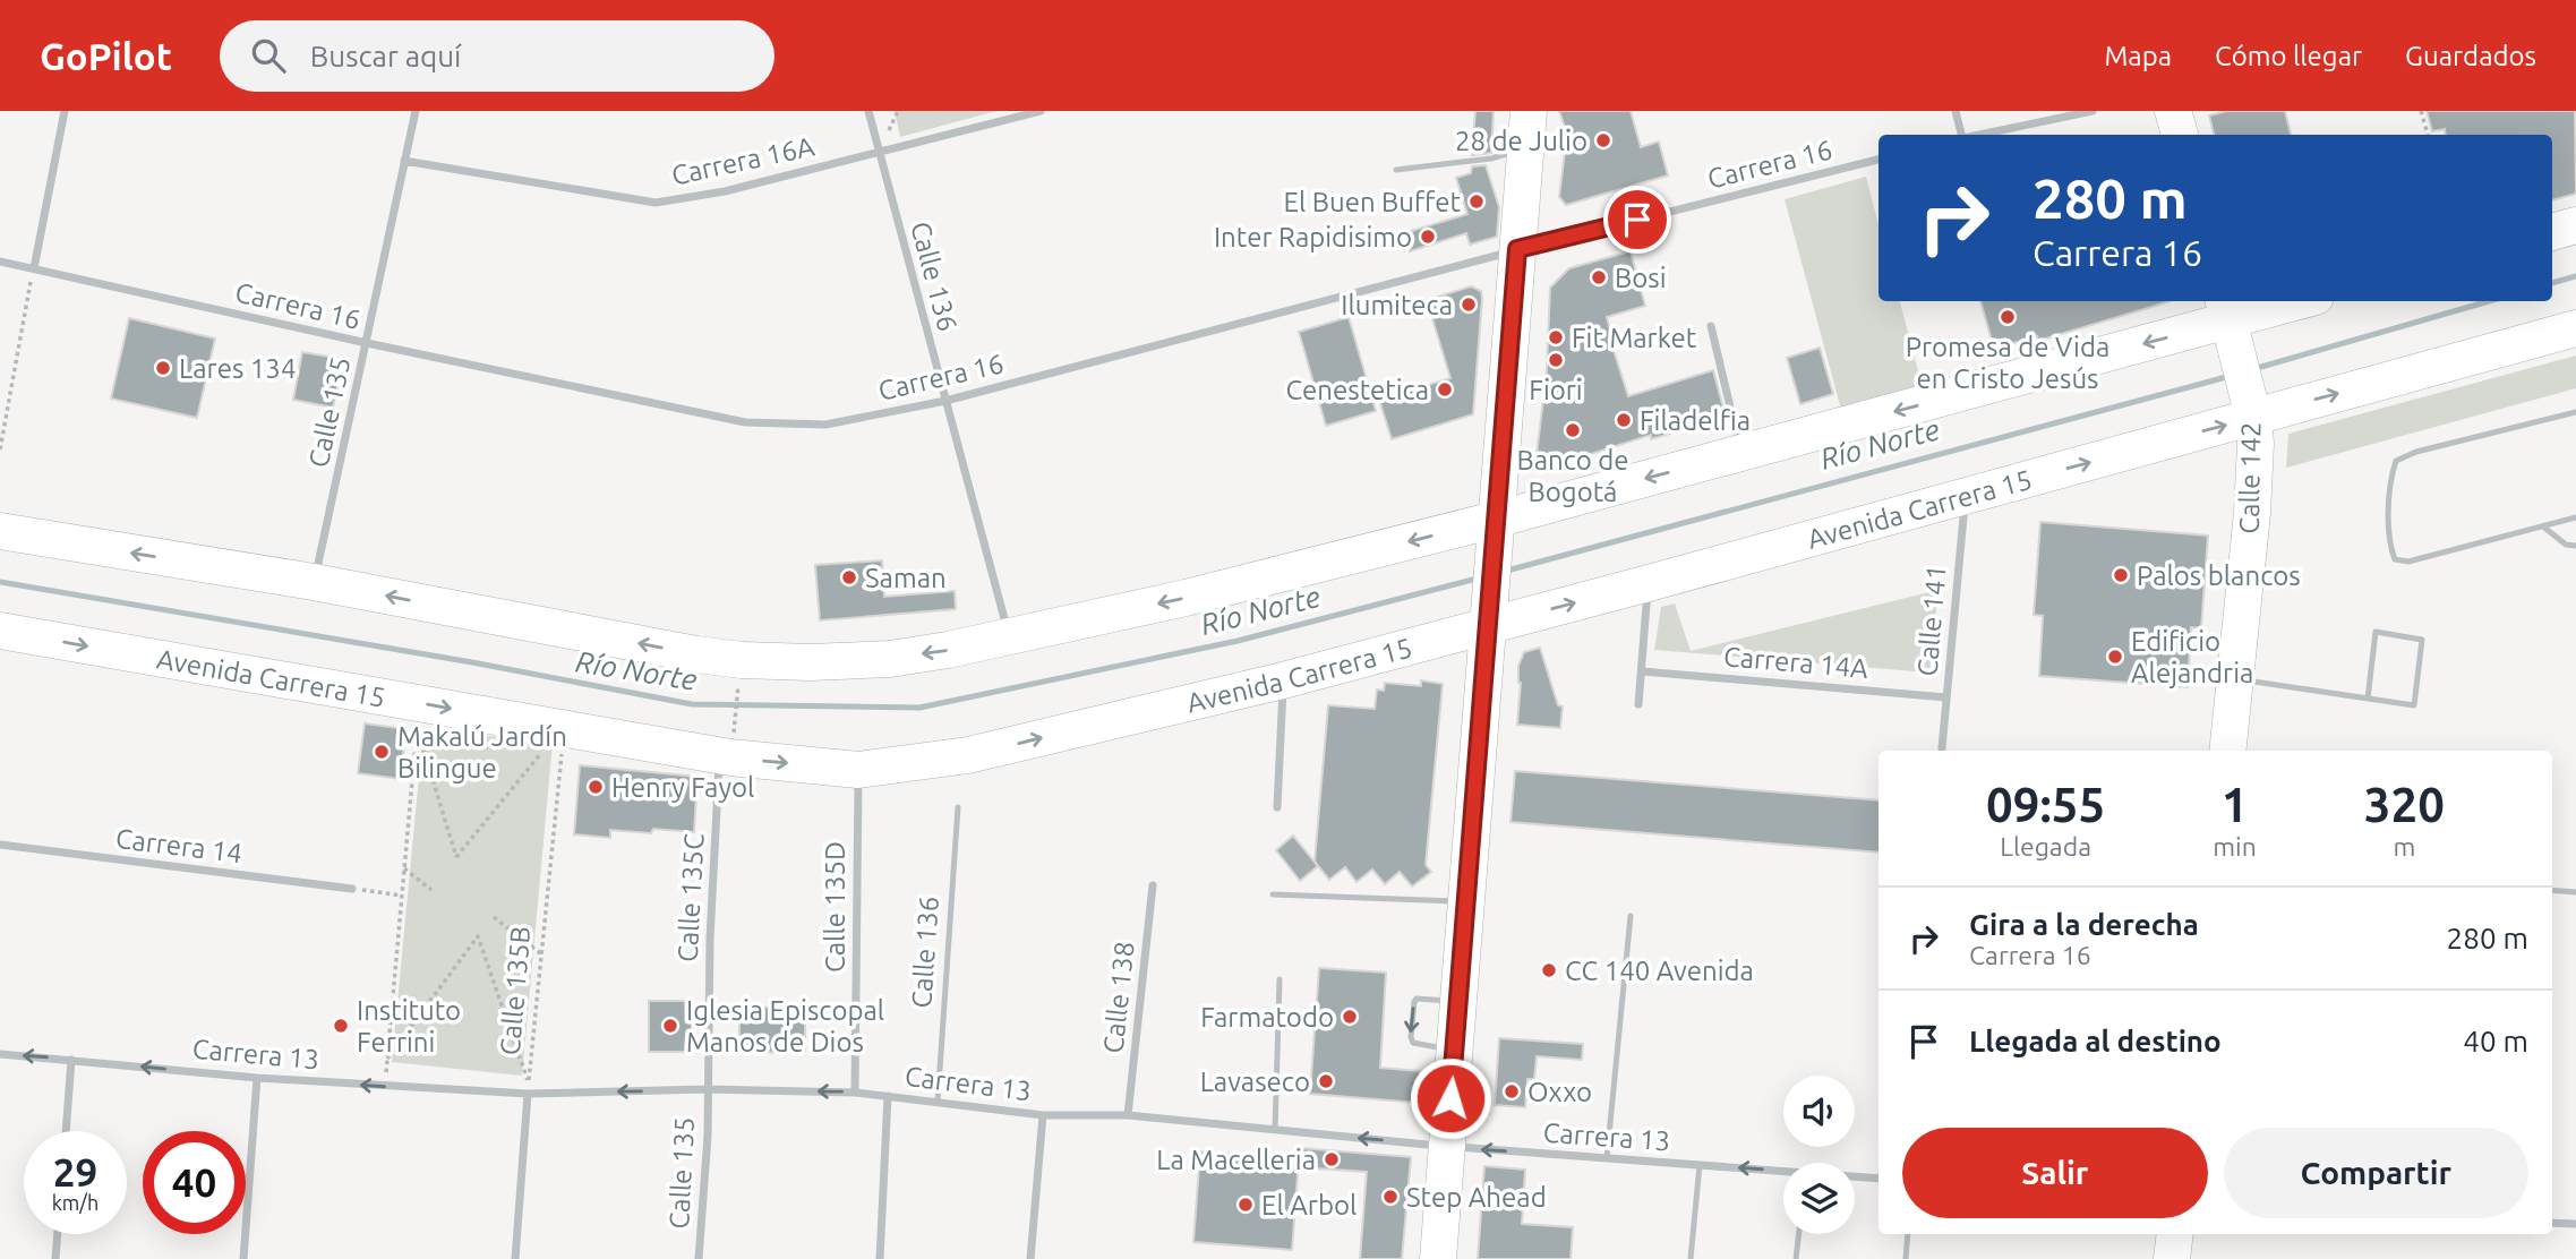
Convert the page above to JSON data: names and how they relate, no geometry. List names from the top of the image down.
{
  "streets": {
    "main road": ["Calle 142", "Avenida Carrera 15"],
    "street": [
      "Carrera 16A",
      "Carrera 16",
      "Calle 136",
      "Calle 135",
      "Calle 141",
      "Carrera 14A",
      "Carrera 14",
      "Calle 135C",
      "Calle 135D",
      "Calle 135B",
      "Calle 138",
      "Carrera 13"
    ]
  },
  "crossings": [
    ["Carrera 16A", "Calle 136"],
    ["Carrera 16A", "Calle 135"],
    ["Carrera 16", "Calle 136"],
    ["Carrera 16", "Calle 135"],
    ["Calle 136", "Carrera 13"],
    ["Calle 135", "Calle 135C"],
    ["Calle 135", "Carrera 13"],
    ["Calle 142", "Avenida Carrera 15"],
    ["Avenida Carrera 15", "Calle 141"],
    ["Avenida Carrera 15", "Calle 135C"],
    ["Avenida Carrera 15", "Calle 135D"],
    ["Avenida Carrera 15", "Calle 135B"],
    ["Calle 141", "Carrera 14A"],
    ["Calle 135C", "Carrera 13"],
    ["Calle 135D", "Carrera 13"],
    ["Calle 135B", "Carrera 13"],
    ["Calle 138", "Carrera 13"]
  ],
  "one_way": ["Carrera 13"],
  "water": ["Río Norte"],
  "places": [
    "28 de Julio",
    "El Buen Buffet",
    "Inter Rapidisimo",
    "Bosi",
    "Ilumiteca",
    "Promesa de Vida en Cristo Jesús",
    "Fit Market",
    "Fiori",
    "Lares 134",
    "Cenestetica",
    "Filadelfia",
    "Banco de Bogotá",
    "Palos blancos",
    "Saman",
    "Edificio Alejandria",
    "Makalú Jardín Bilingue",
    "Henry Fayol",
    "CC 140 Avenida",
    "Farmatodo",
    "Instituto Ferrini",
    "Iglesia Episcopal Manos de Dios",
    "Lavaseco",
    "Oxxo",
    "La Macelleria",
    "Step Ahead",
    "El Arbol"
  ],
  "page": {
    "header": "GoPilot",
    "search": "Buscar aquí",
    "nav": ["Mapa", "Cómo llegar", "Guardados"],
    "turn": ["280 m", "Carrera 16"],
    "eta": [
      "09:55",
      "Llegada",
      "1",
      "min",
      "320",
      "m"
    ],
    "list": [
      {
        "name": "Gira a la derecha",
        "note": "Carrera 16",
        "value": "280 m"
      },
      {
        "name": "Llegada al destino",
        "value": "40 m"
      }
    ],
    "buttons": ["Salir", "Compartir"],
    "speed": "29 km/h",
    "limit": "40"
  }
}
